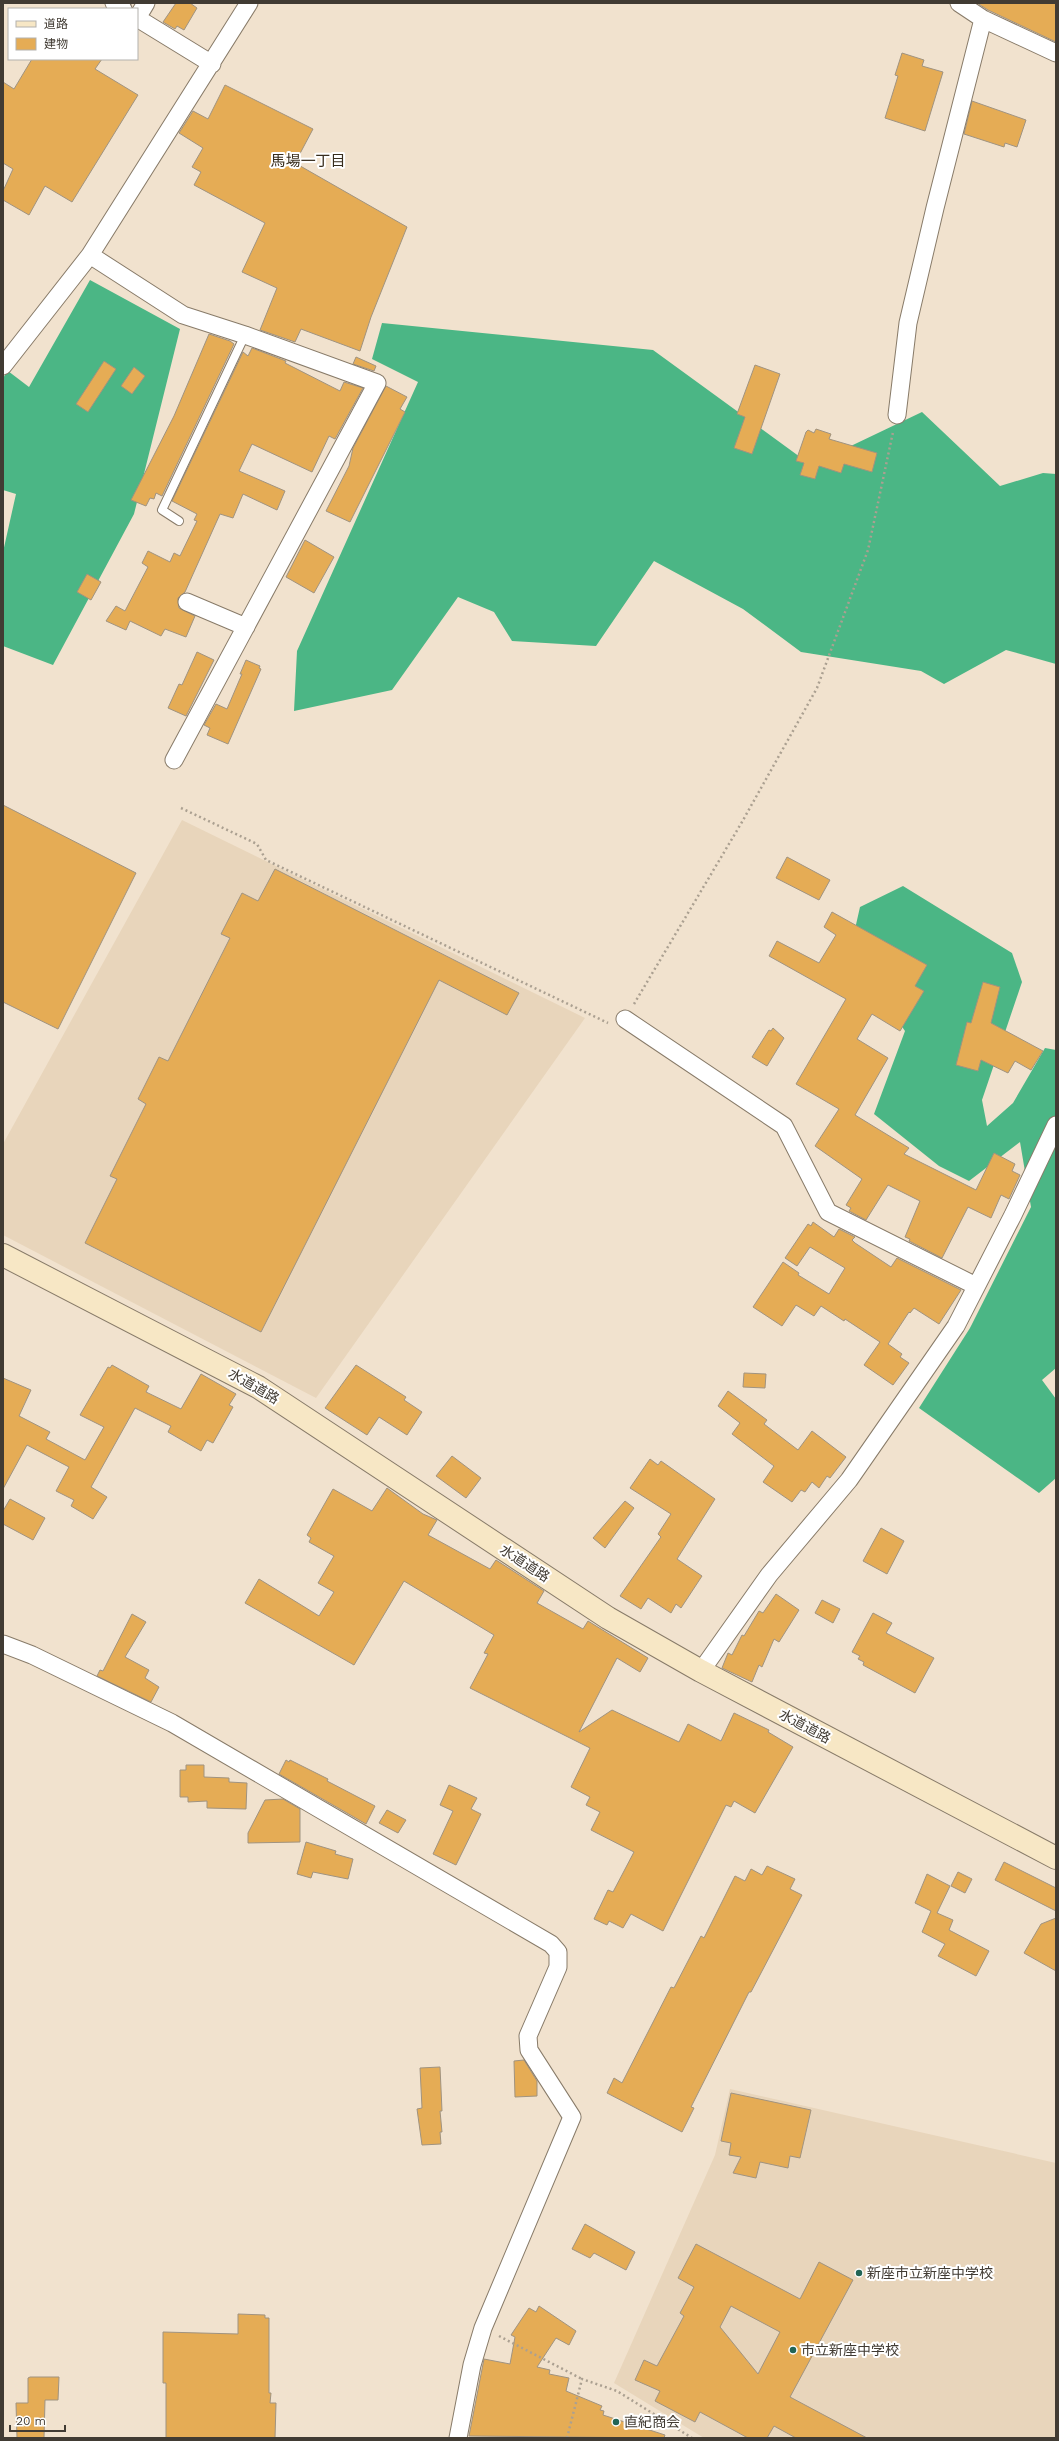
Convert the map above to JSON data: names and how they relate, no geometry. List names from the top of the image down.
{
  "streets": {
    "street": ["水道道路"]
  },
  "districts": ["馬場一丁目"],
  "places": ["新座市立新座中学校", "市立新座中学校", "直紀商会"],
  "legend": ["道路", "建物"],
  "scale_bar": "20 m"
}
